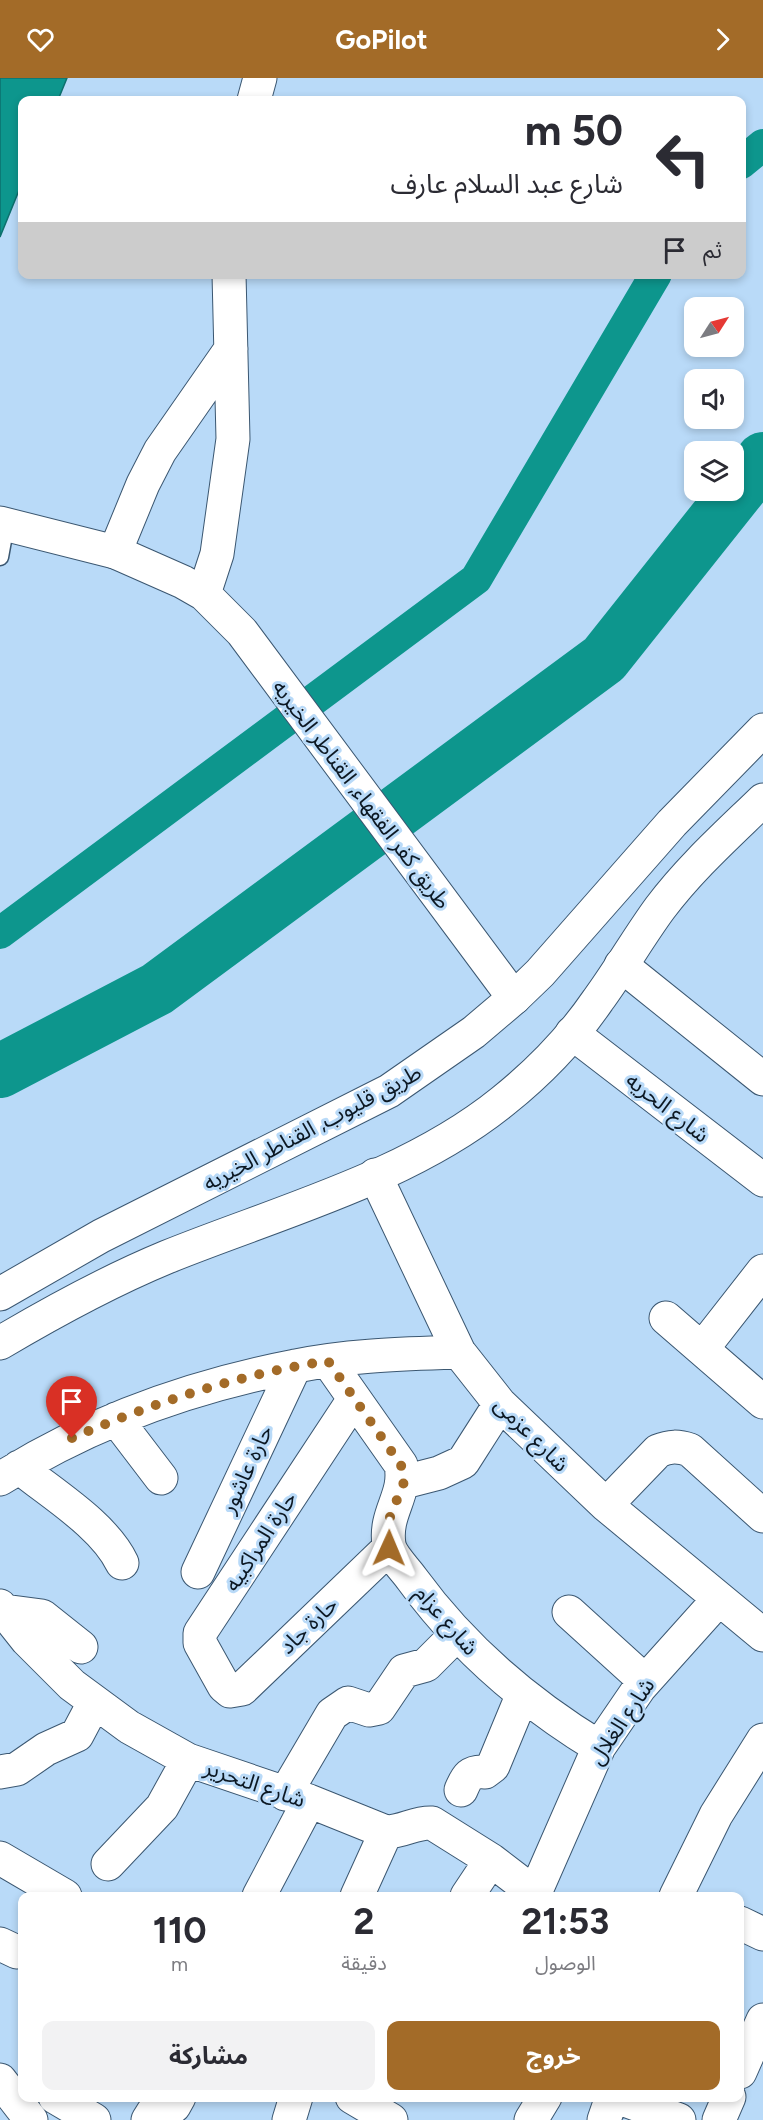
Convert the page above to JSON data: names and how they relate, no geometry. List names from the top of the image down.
{
  "streets": {
    "street": [
      "طريق كفر الفقهاء, القناطر الخيريه",
      "شارع الحريه",
      "طريق قليوب, القناطر الخيريه",
      "شارع عزمى",
      "حارة عاشور",
      "حارة المراكبيه",
      "شارع عزام",
      "حارة جاد",
      "شارع الغلال",
      "شارع التحرير"
    ]
  },
  "crossings": [
    ["طريق كفر الفقهاء, القناطر الخيريه", "طريق قليوب, القناطر الخيريه"],
    ["شارع عزمى", "شارع الغلال"],
    ["حارة المراكبيه", "حارة جاد"],
    ["شارع عزام", "حارة جاد"],
    ["شارع عزام", "شارع الغلال"]
  ],
  "north": "top right",
  "page": {
    "header": "GoPilot",
    "turn": ["50 m", "شارع عبد السلام عارف"],
    "then": "ثم",
    "eta": [
      "21:53",
      "الوصول",
      "2",
      "دقيقة",
      "110",
      "m"
    ],
    "buttons": ["خروج", "مشاركة"]
  }
}
